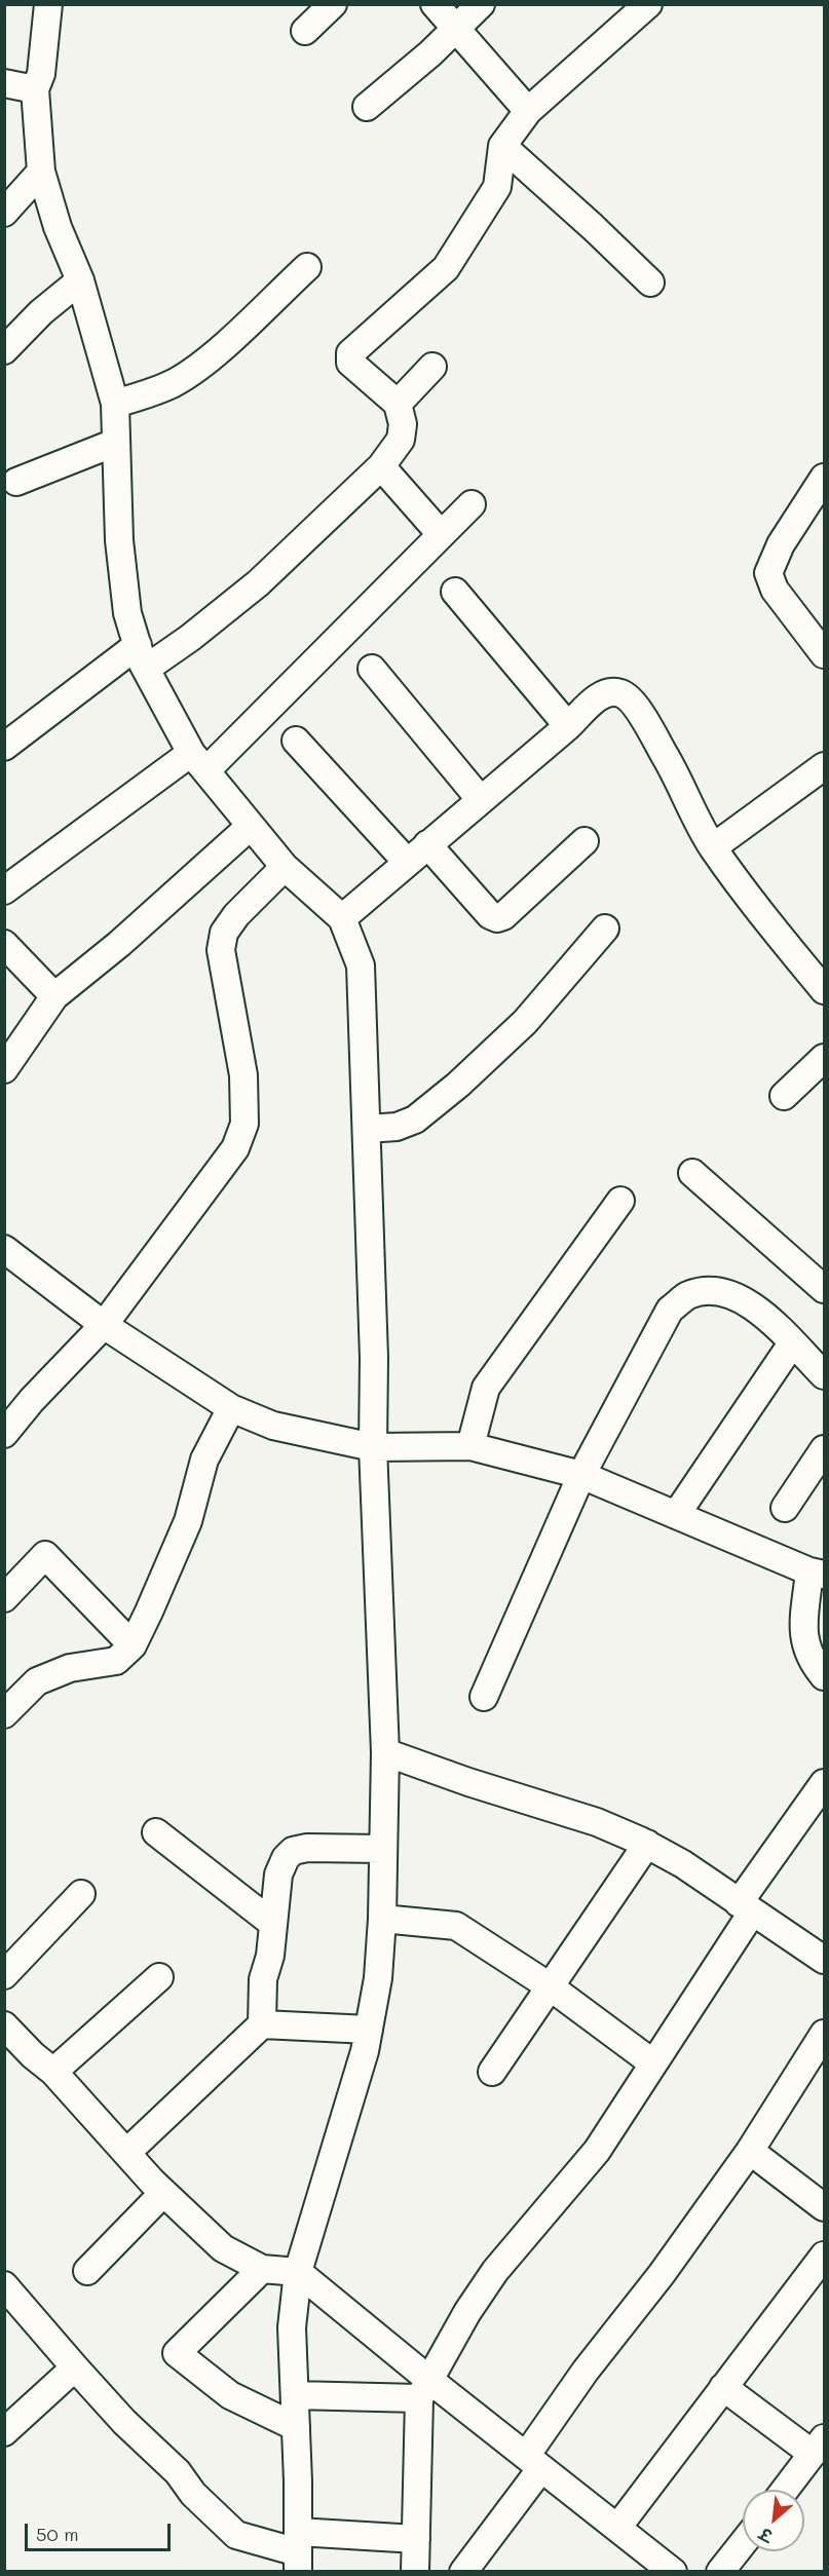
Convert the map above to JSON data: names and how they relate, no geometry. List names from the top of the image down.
{
  "scale_bar": "50 m",
  "north": "bottom left"
}
